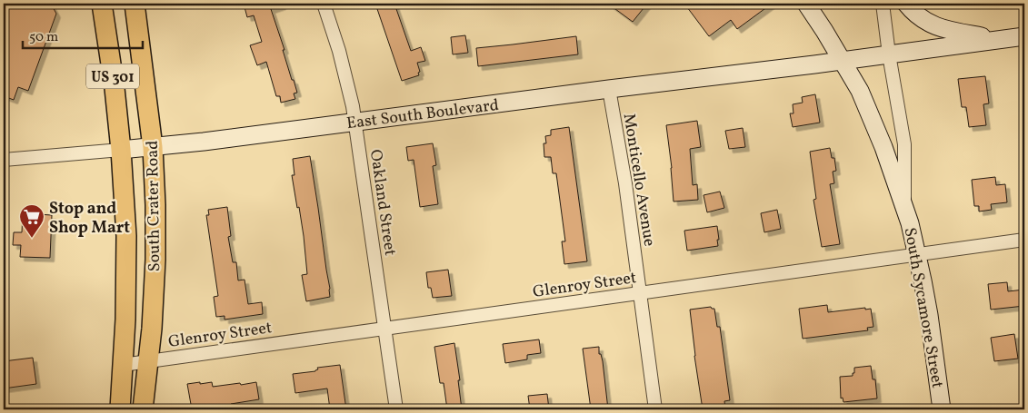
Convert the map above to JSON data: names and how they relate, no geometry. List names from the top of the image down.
{
  "streets": {
    "main road": ["US 301", "South Crater Road"],
    "street": [
      "East South Boulevard",
      "Monticello Avenue",
      "Oakland Street",
      "Glenroy Street",
      "South Sycamore Street"
    ]
  },
  "crossings": [
    ["East South Boulevard", "Monticello Avenue"],
    ["East South Boulevard", "Oakland Street"],
    ["East South Boulevard", "South Crater Road"],
    ["East South Boulevard", "South Sycamore Street"],
    ["Monticello Avenue", "Glenroy Street"],
    ["Oakland Street", "Glenroy Street"],
    ["South Crater Road", "Glenroy Street"],
    ["Glenroy Street", "South Sycamore Street"]
  ],
  "places": {
    "supermarket": ["Stop and Shop Mart"]
  },
  "scale_bar": "50 m"
}
